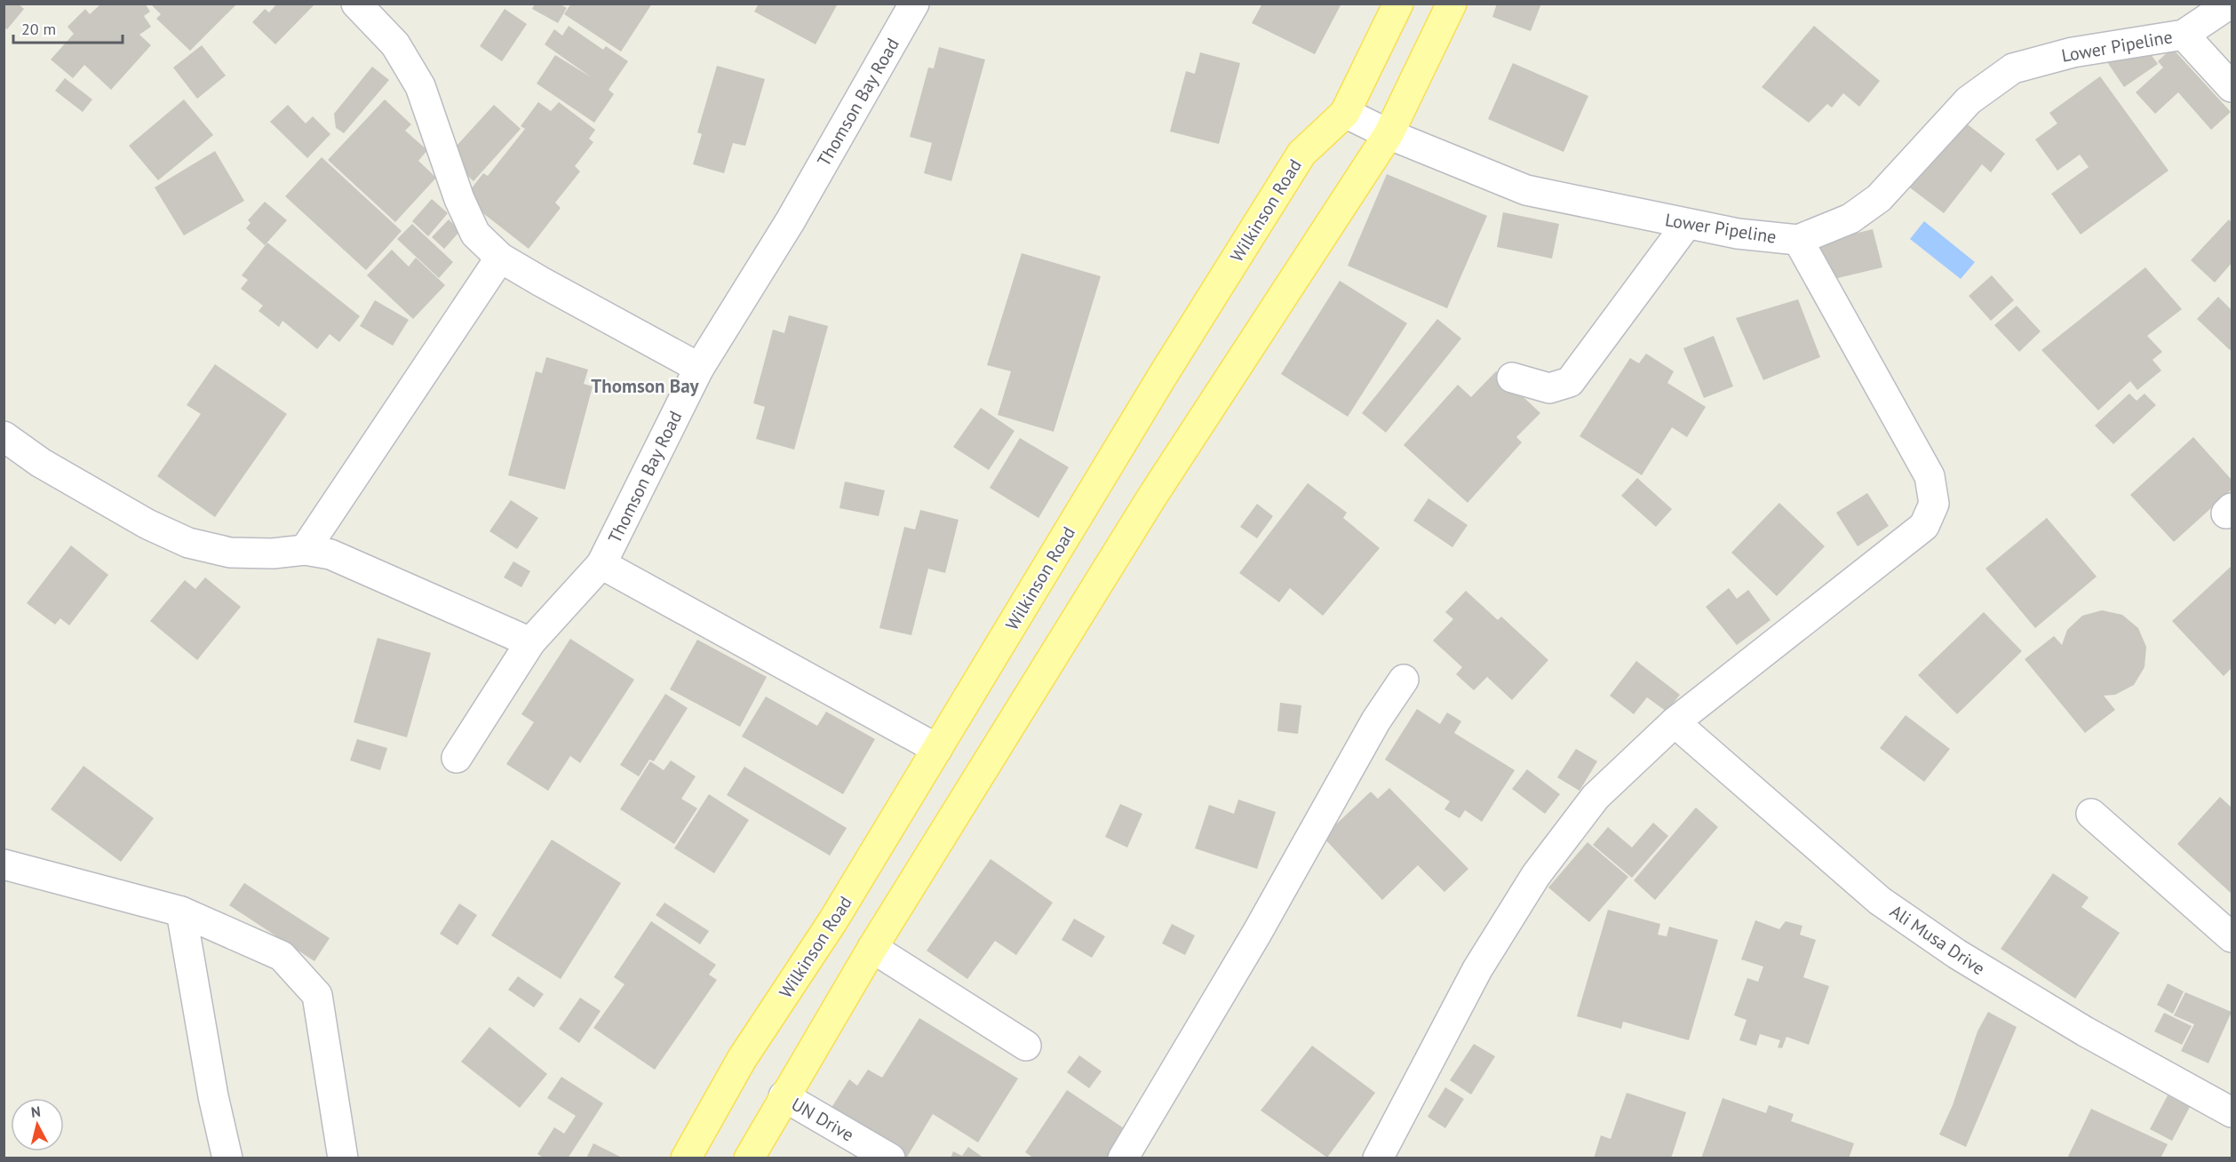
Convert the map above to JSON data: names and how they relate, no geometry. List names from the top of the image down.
{
  "streets": {
    "main road": ["Wilkinson Road"],
    "street": [
      "Lower Pipeline",
      "Thomson Bay Road",
      "Ali Musa Drive",
      "UN Drive"
    ]
  },
  "crossings": [
    ["Lower Pipeline", "Wilkinson Road"],
    ["Thomson Bay Road", "Wilkinson Road"]
  ],
  "districts": ["Thomson Bay"],
  "scale_bar": "20 m",
  "north": "top"
}
